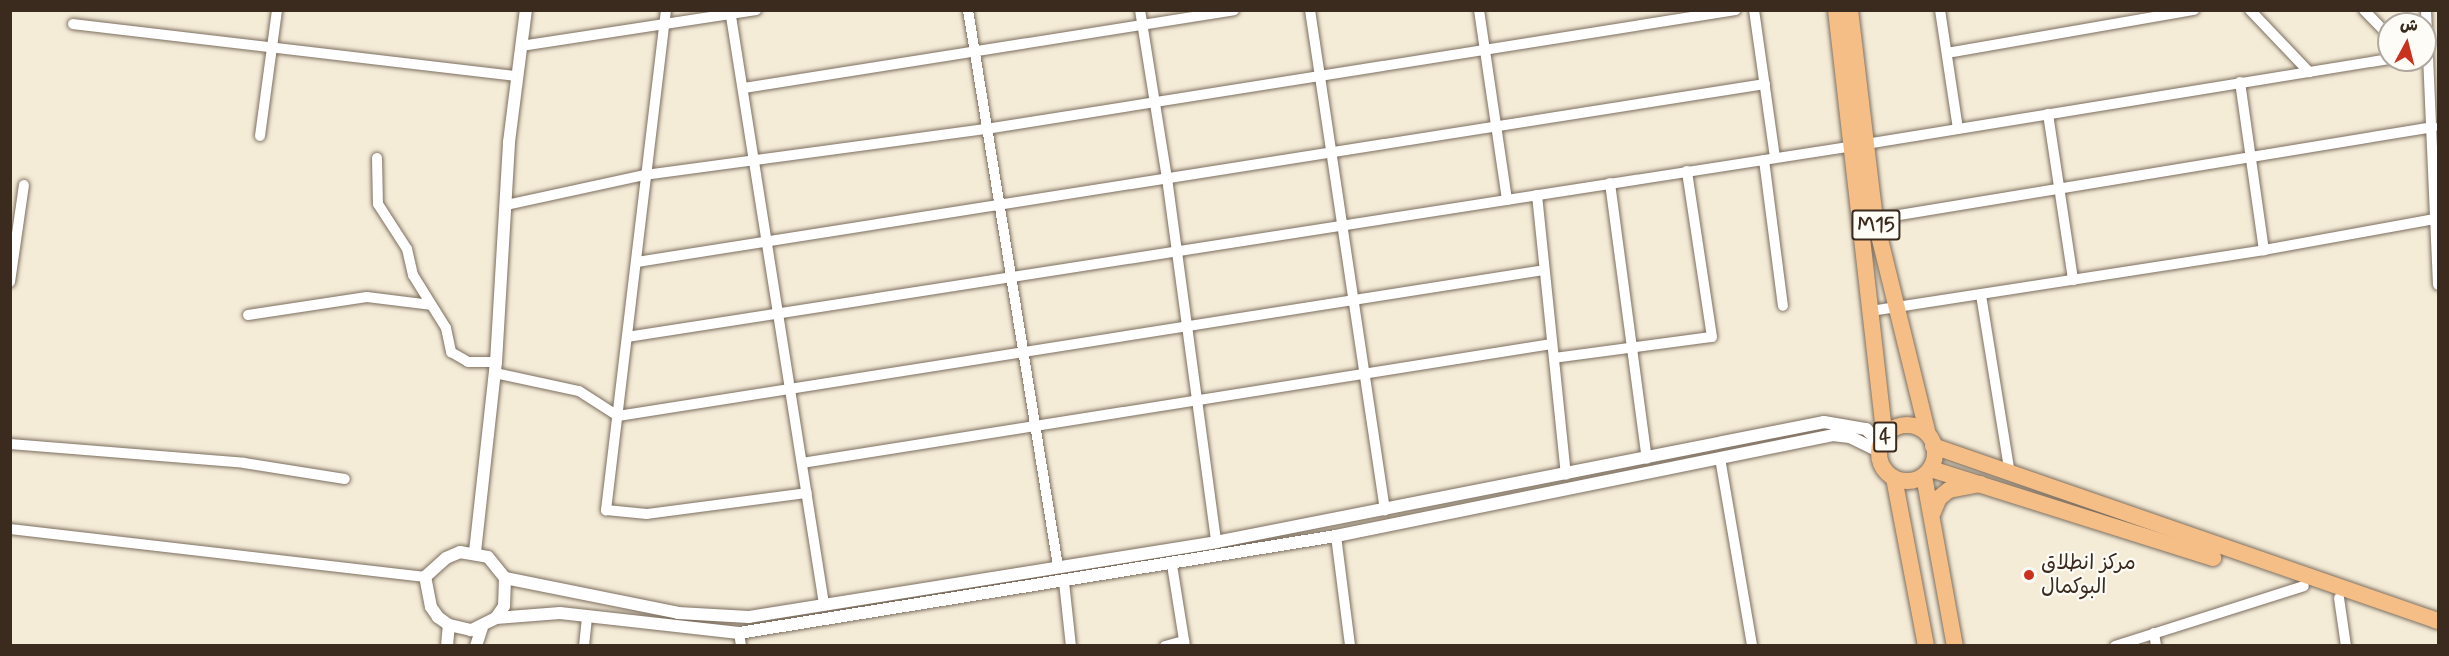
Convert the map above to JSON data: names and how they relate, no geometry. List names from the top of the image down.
{
  "streets": {
    "main road": ["M15", "4"]
  },
  "crossings": [
    ["M15", "4"]
  ],
  "places": ["مركز انطلاق البوكمال"],
  "north": "top"
}
